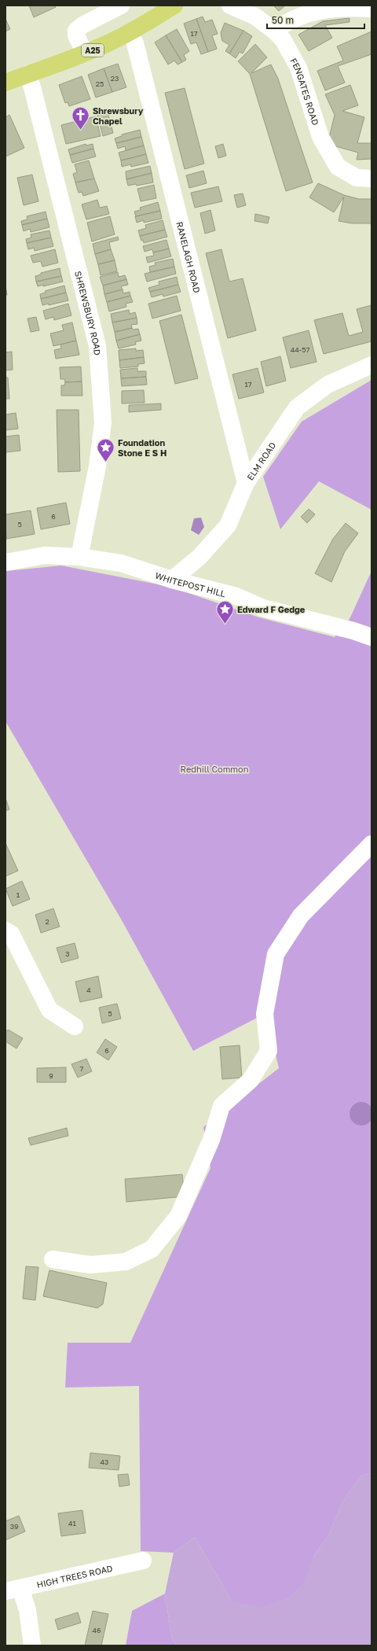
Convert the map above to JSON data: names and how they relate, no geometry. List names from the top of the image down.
{
  "streets": {
    "main road": ["A25"],
    "street": [
      "FENGATES ROAD",
      "RANELAGH ROAD",
      "SHREWSBURY ROAD",
      "ELM ROAD",
      "WHITEPOST HILL",
      "HIGH TREES ROAD"
    ]
  },
  "crossings": [
    ["A25", "RANELAGH ROAD"],
    ["A25", "SHREWSBURY ROAD"],
    ["RANELAGH ROAD", "ELM ROAD"],
    ["SHREWSBURY ROAD", "WHITEPOST HILL"],
    ["ELM ROAD", "WHITEPOST HILL"]
  ],
  "parks": ["Redhill Common"],
  "places": {
    "church": ["Shrewsbury Chapel"],
    "place": ["Foundation Stone E S H", "Edward F Gedge"]
  },
  "house_numbers": [
    "17",
    "23",
    "25",
    "44-57",
    "17",
    "6",
    "5",
    "1",
    "2",
    "3",
    "4",
    "5",
    "6",
    "7",
    "9",
    "43",
    "41",
    "39",
    "46"
  ],
  "scale_bar": "50 m"
}
